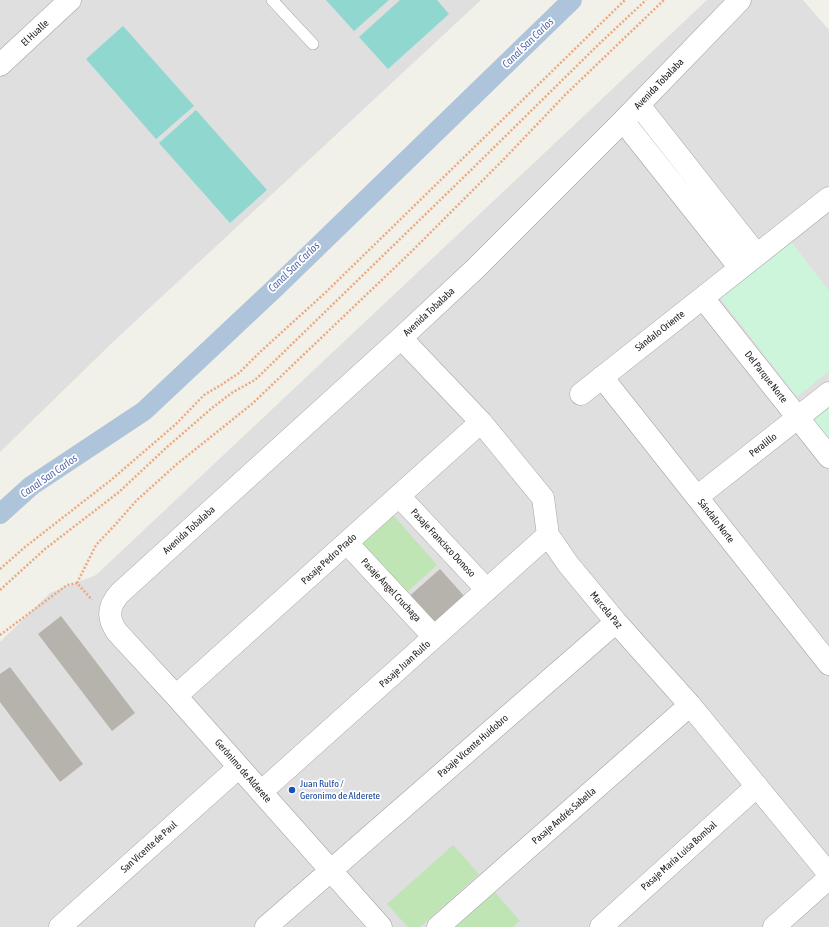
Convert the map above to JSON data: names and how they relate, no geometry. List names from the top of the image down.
{
  "streets": {
    "street": [
      "El Hualle",
      "Avenida Tobalaba",
      "Sándalo Oriente",
      "Del Parque Norte",
      "Peralillo",
      "Sándalo Norte",
      "Pasaje Francisco Donoso",
      "Pasaje Pedro Prado",
      "Pasaje Ángel Cruchaga",
      "Marcela Paz",
      "Pasaje Juan Rulfo",
      "Pasaje Vicente Huidobro",
      "Gerónimo de Alderete",
      "Pasaje Andrés Sabella",
      "San Vicente de Paul",
      "Pasaje María Luisa Bombal"
    ]
  },
  "crossings": [
    ["Avenida Tobalaba", "Marcela Paz"],
    ["Avenida Tobalaba", "Gerónimo de Alderete"],
    ["Sándalo Oriente", "Del Parque Norte"],
    ["Sándalo Oriente", "Sándalo Norte"],
    ["Del Parque Norte", "Peralillo"],
    ["Peralillo", "Sándalo Norte"],
    ["Pasaje Francisco Donoso", "Pasaje Pedro Prado"],
    ["Pasaje Francisco Donoso", "Pasaje Juan Rulfo"],
    ["Pasaje Pedro Prado", "Pasaje Ángel Cruchaga"],
    ["Pasaje Pedro Prado", "Marcela Paz"],
    ["Pasaje Pedro Prado", "Gerónimo de Alderete"],
    ["Pasaje Ángel Cruchaga", "Pasaje Juan Rulfo"],
    ["Marcela Paz", "Pasaje Juan Rulfo"],
    ["Marcela Paz", "Pasaje Vicente Huidobro"],
    ["Marcela Paz", "Pasaje Andrés Sabella"],
    ["Marcela Paz", "Pasaje María Luisa Bombal"],
    ["Pasaje Juan Rulfo", "Gerónimo de Alderete"],
    ["Pasaje Vicente Huidobro", "Gerónimo de Alderete"],
    ["Gerónimo de Alderete", "San Vicente de Paul"]
  ],
  "water": ["Canal San Carlos"],
  "places": ["Juan Rulfo / Geronimo de Alderete"]
}
